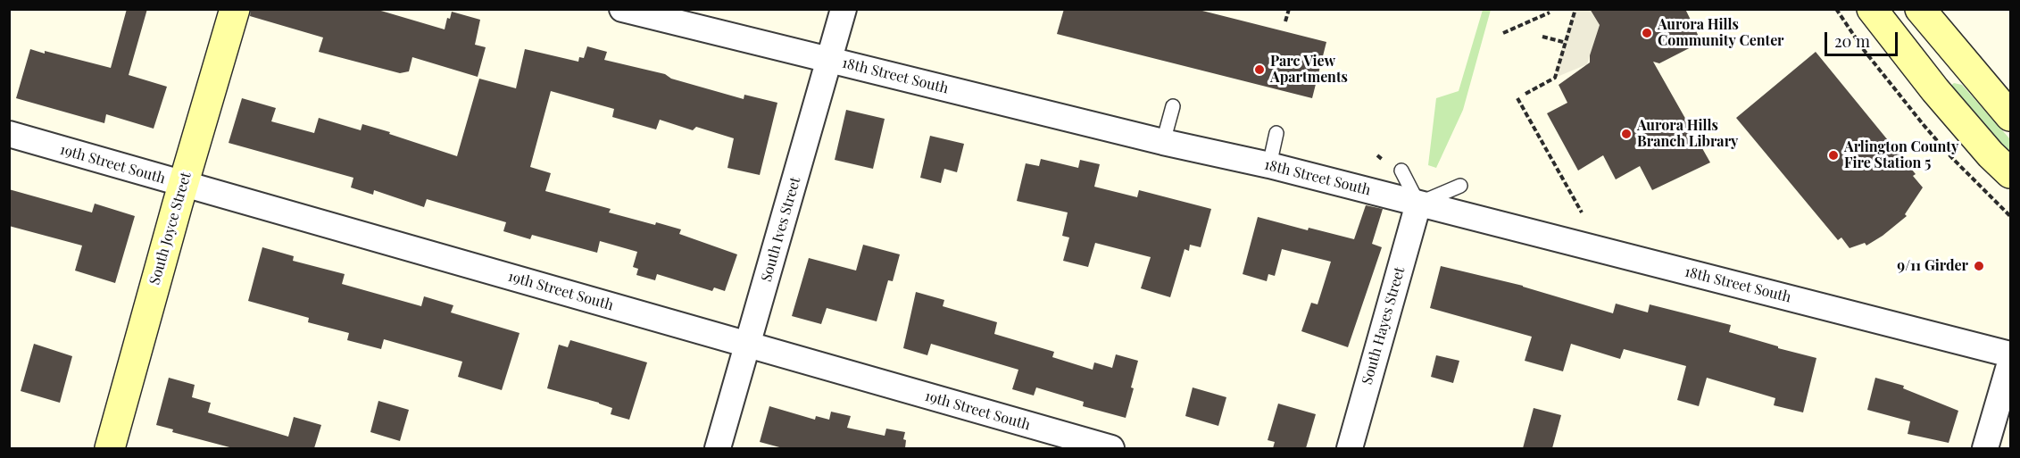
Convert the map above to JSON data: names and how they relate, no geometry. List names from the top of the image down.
{
  "streets": {
    "street": [
      "18th Street South",
      "19th Street South",
      "South Joyce Street",
      "South Ives Street",
      "South Hayes Street"
    ]
  },
  "crossings": [
    ["18th Street South", "South Ives Street"],
    ["18th Street South", "South Hayes Street"],
    ["19th Street South", "South Joyce Street"],
    ["19th Street South", "South Ives Street"]
  ],
  "places": [
    "Aurora Hills Community Center",
    "Parc View Apartments",
    "Aurora Hills Branch Library",
    "Arlington County Fire Station 5",
    "9/11 Girder"
  ],
  "scale_bar": "20 m"
}
